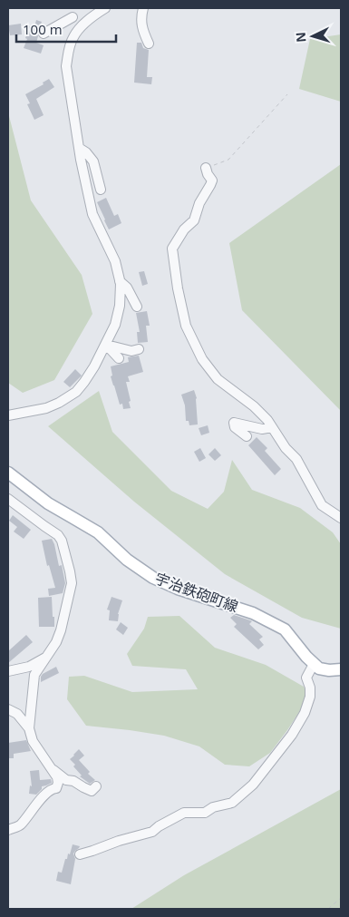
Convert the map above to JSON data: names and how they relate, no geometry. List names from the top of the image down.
{
  "streets": {
    "main road": ["宇治鉄砲町線"]
  },
  "scale_bar": "100 m",
  "north": "left"
}
